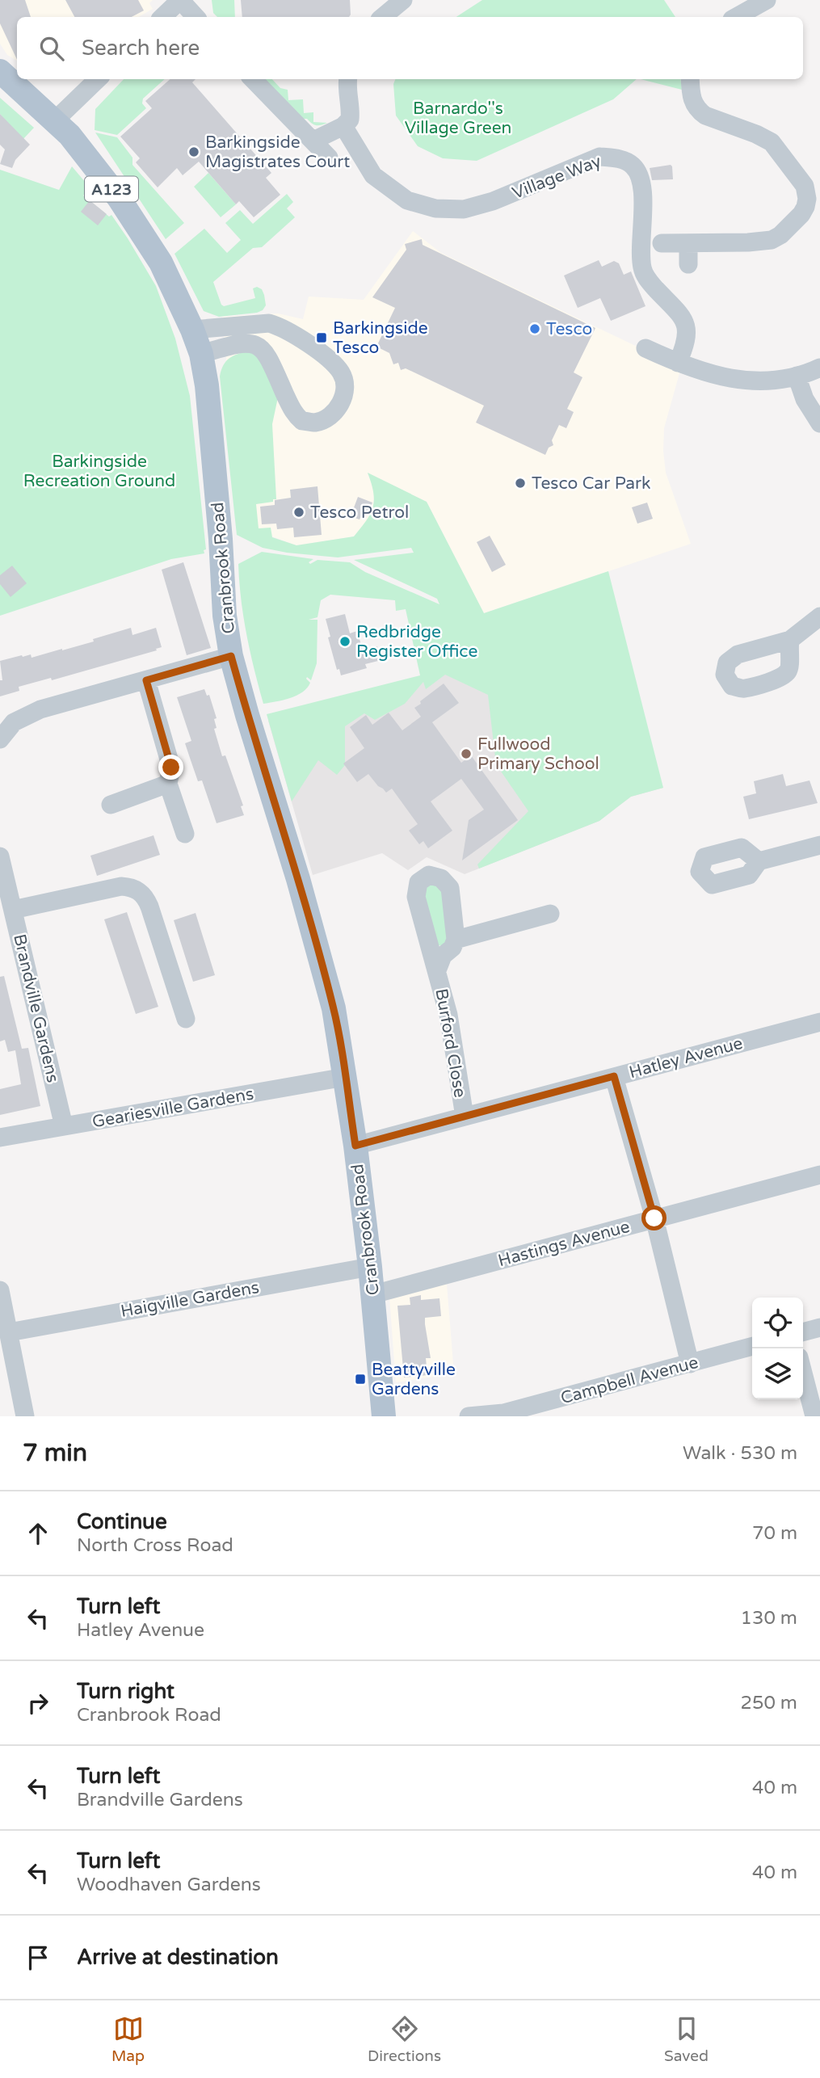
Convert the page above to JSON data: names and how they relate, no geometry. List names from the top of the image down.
{
  "streets": {
    "main road": ["A123", "Cranbrook Road"],
    "street": [
      "Village Way",
      "Brandville Gardens",
      "Burford Close",
      "Hatley Avenue",
      "Geariesville Gardens",
      "Hastings Avenue",
      "Haigville Gardens",
      "Campbell Avenue"
    ]
  },
  "crossings": [
    ["A123", "Cranbrook Road"],
    ["Cranbrook Road", "Hatley Avenue"],
    ["Cranbrook Road", "Geariesville Gardens"],
    ["Cranbrook Road", "Hastings Avenue"],
    ["Cranbrook Road", "Haigville Gardens"],
    ["Brandville Gardens", "Geariesville Gardens"],
    ["Burford Close", "Hatley Avenue"]
  ],
  "parks": ["Barnardo''s Village Green", "Barkingside Recreation Ground"],
  "places": {
    "other": [
      "Barkingside Magistrates Court",
      "Tesco",
      "Tesco Car Park",
      "Tesco Petrol",
      "Redbridge Register Office",
      "Fullwood Primary School"
    ],
    "transit": ["Barkingside Tesco", "Beattyville Gardens"]
  },
  "page": {
    "search": "Search here",
    "heading": ["7 min", "Walk · 530 m"],
    "list": [
      ["Continue", "North Cross Road", "70 m"],
      ["Turn left", "Hatley Avenue", "130 m"],
      ["Turn right", "Cranbrook Road", "250 m"],
      ["Turn left", "Brandville Gardens", "40 m"],
      ["Turn left", "Woodhaven Gardens", "40 m"],
      "Arrive at destination"
    ],
    "nav": ["Map", "Directions", "Saved"]
  }
}
